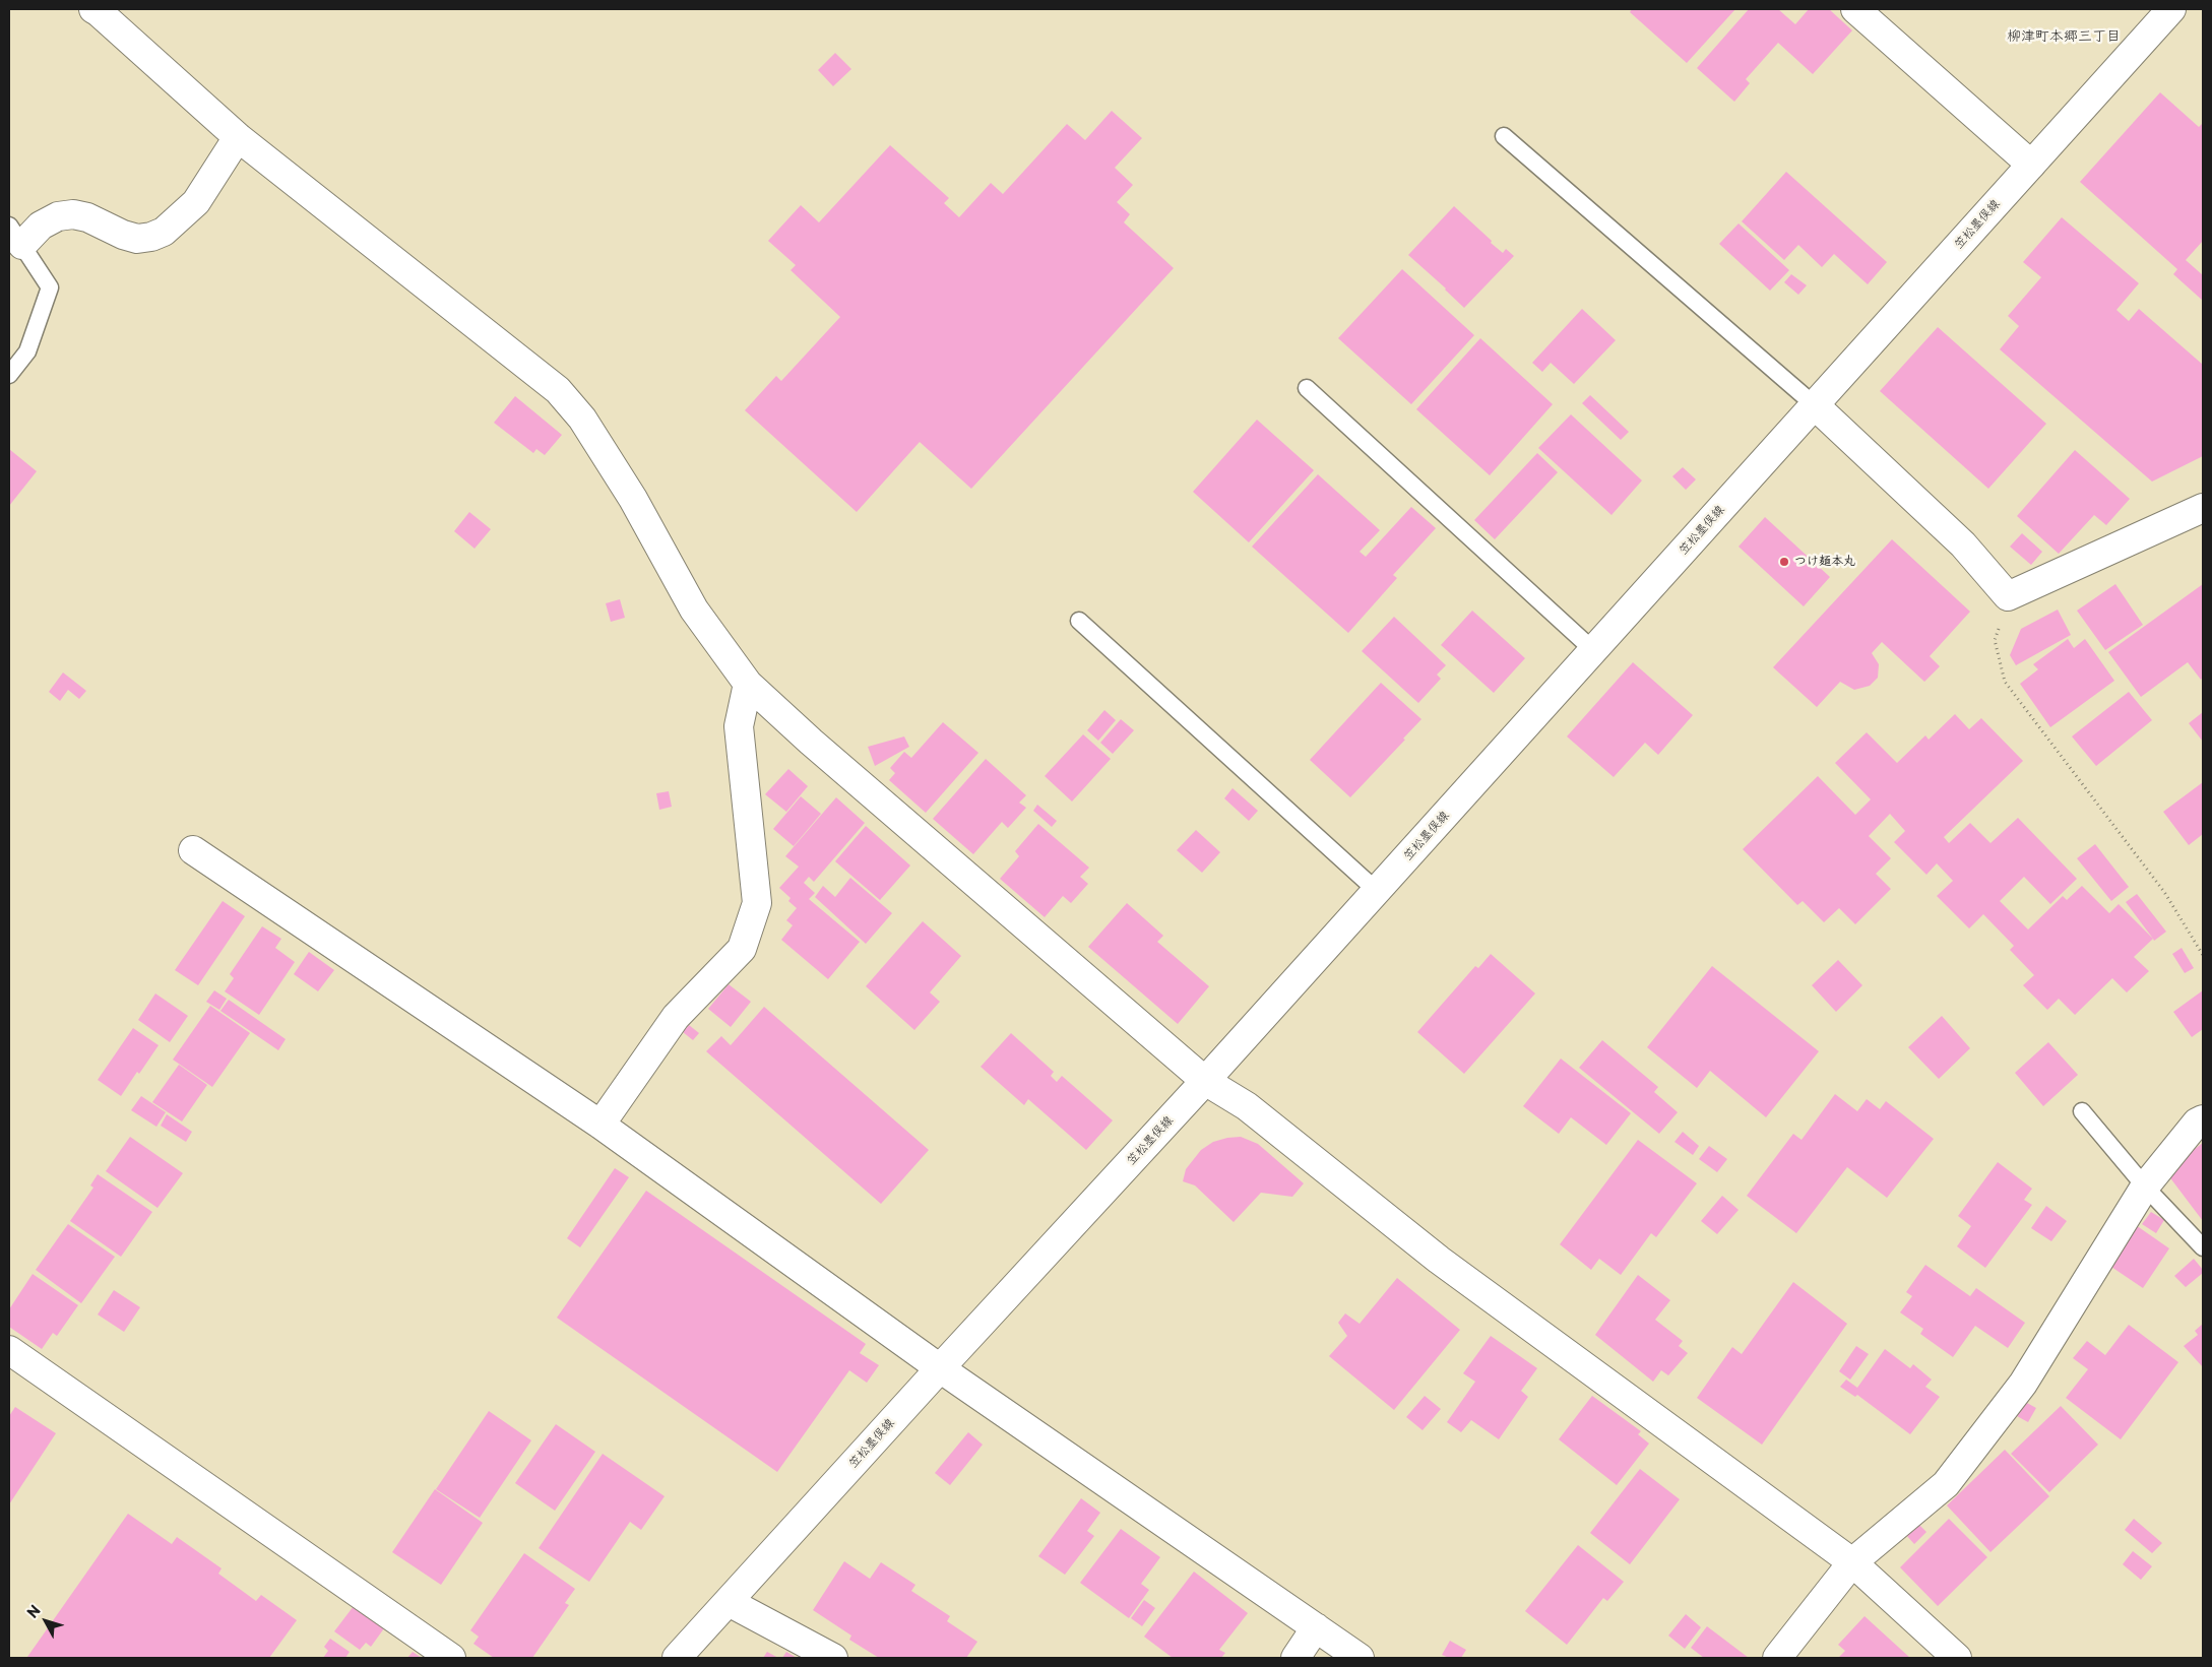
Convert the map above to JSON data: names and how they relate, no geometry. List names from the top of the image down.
{
  "streets": {
    "street": ["笠松墨俣線"]
  },
  "districts": ["柳津町本郷三丁目"],
  "places": ["つけ麺本丸"],
  "north": "top left"
}
